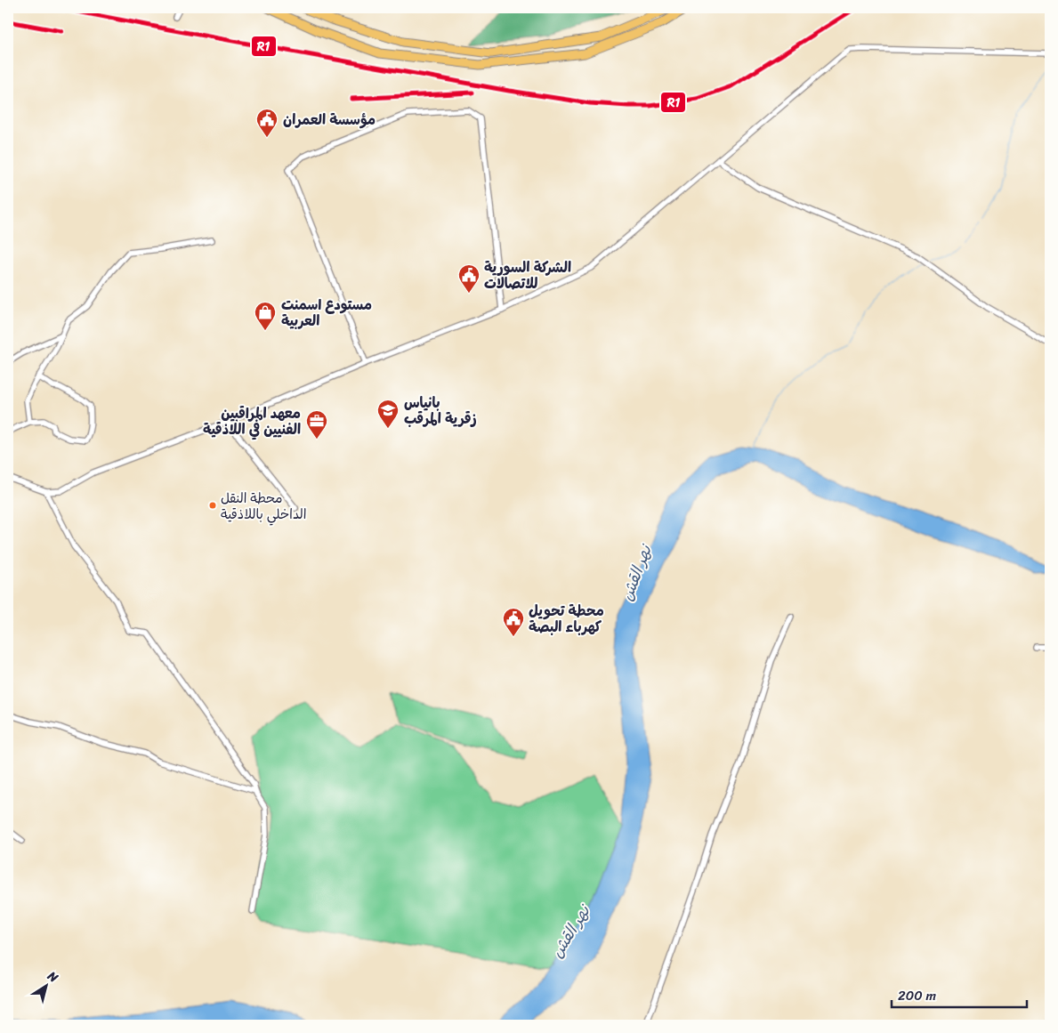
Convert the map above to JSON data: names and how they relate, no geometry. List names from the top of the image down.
{
  "water": ["نهر القش"],
  "places": {
    "public building": ["مؤسسة العمران", "الشركة السورية للاتصالات", "محطة تحويل كهرباء البصة"],
    "shop": ["مستودع اسمنت العربية"],
    "school or university": ["بانياس زقرية المرقب"],
    "office": ["معهد المراقبين الفنيين في اللاذقية"],
    "other": ["محطة النقل الداخلي باللاذقية"]
  },
  "lines": ["transit line R1"],
  "scale_bar": "200 m",
  "north": "top right"
}
